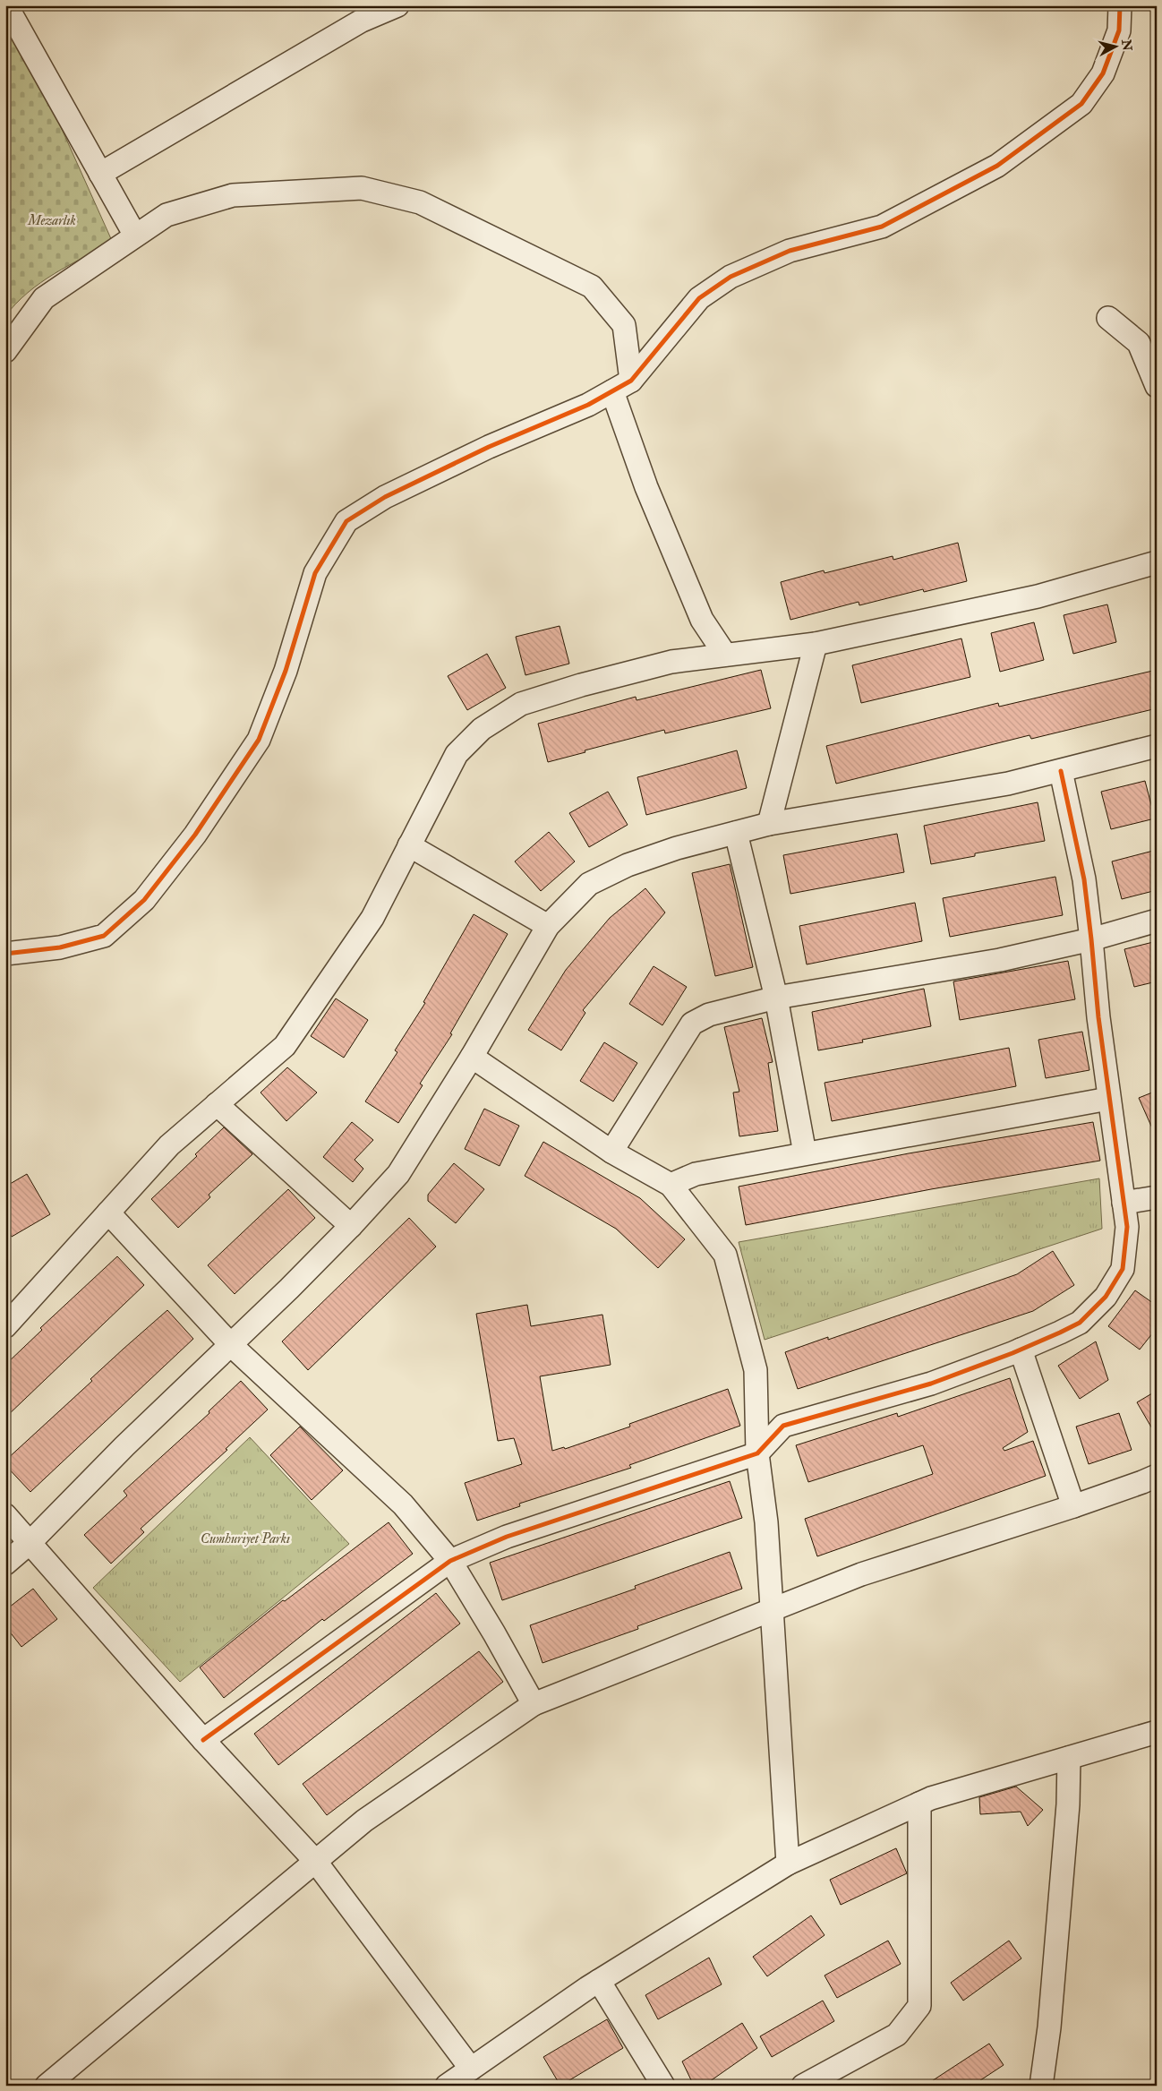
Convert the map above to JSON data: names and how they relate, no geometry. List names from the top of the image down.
{
  "parks": ["Mezarlık", "Cumhuriyet Parkı"],
  "north": "right"
}
